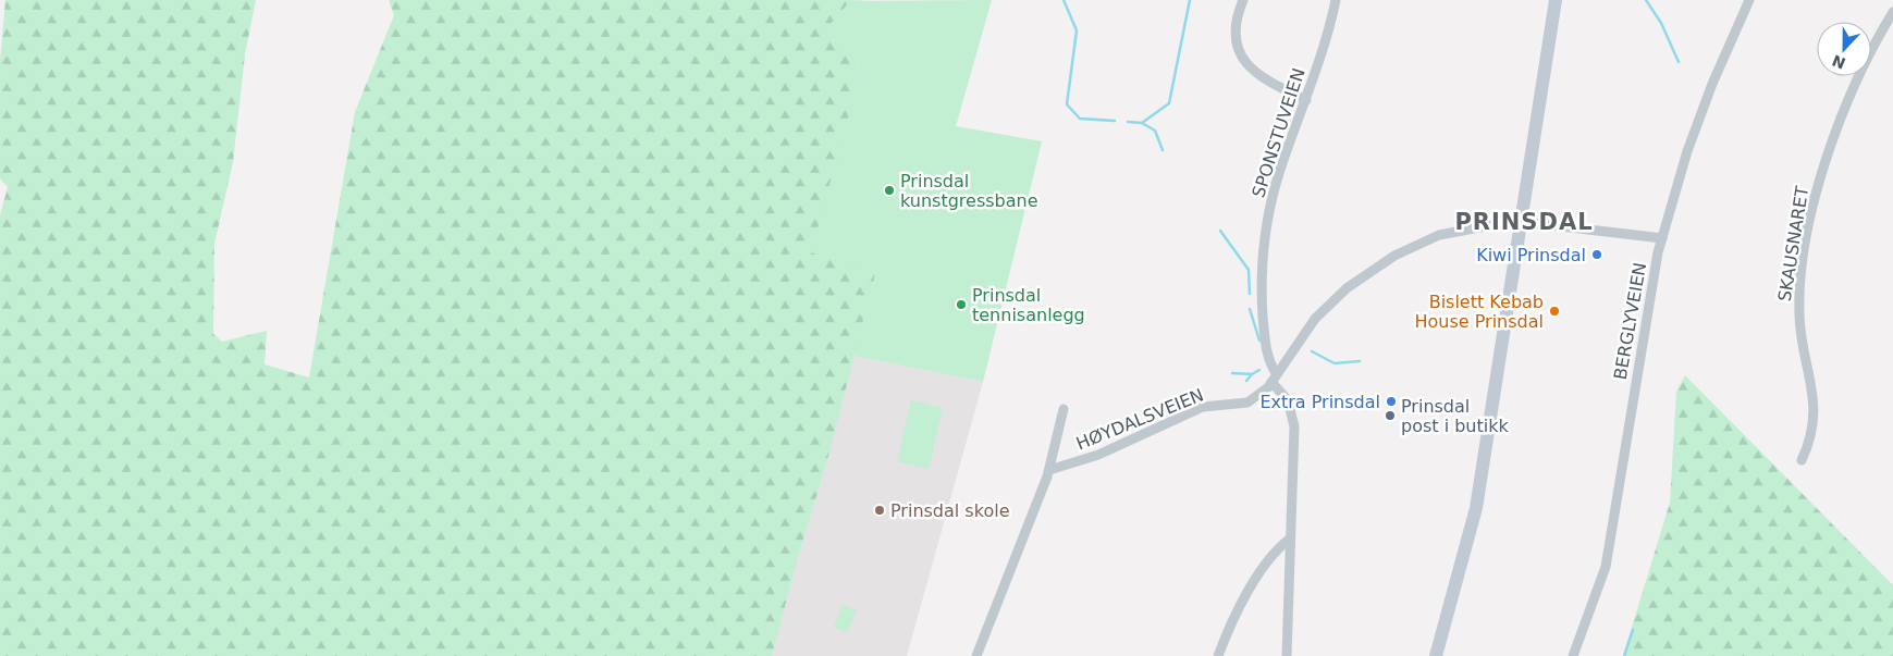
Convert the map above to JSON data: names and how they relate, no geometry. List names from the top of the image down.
{
  "streets": {
    "street": [
      "SPONSTUVEIEN",
      "SKAUSNARET",
      "BERGLYVEIEN",
      "HØYDALSVEIEN"
    ]
  },
  "crossings": [
    ["SPONSTUVEIEN", "HØYDALSVEIEN"],
    ["BERGLYVEIEN", "HØYDALSVEIEN"]
  ],
  "districts": ["PRINSDAL"],
  "places": [
    "Prinsdal kunstgressbane",
    "Kiwi Prinsdal",
    "Prinsdal tennisanlegg",
    "Bislett Kebab House Prinsdal",
    "Extra Prinsdal",
    "Prinsdal post i butikk",
    "Prinsdal skole"
  ],
  "north": "bottom"
}
